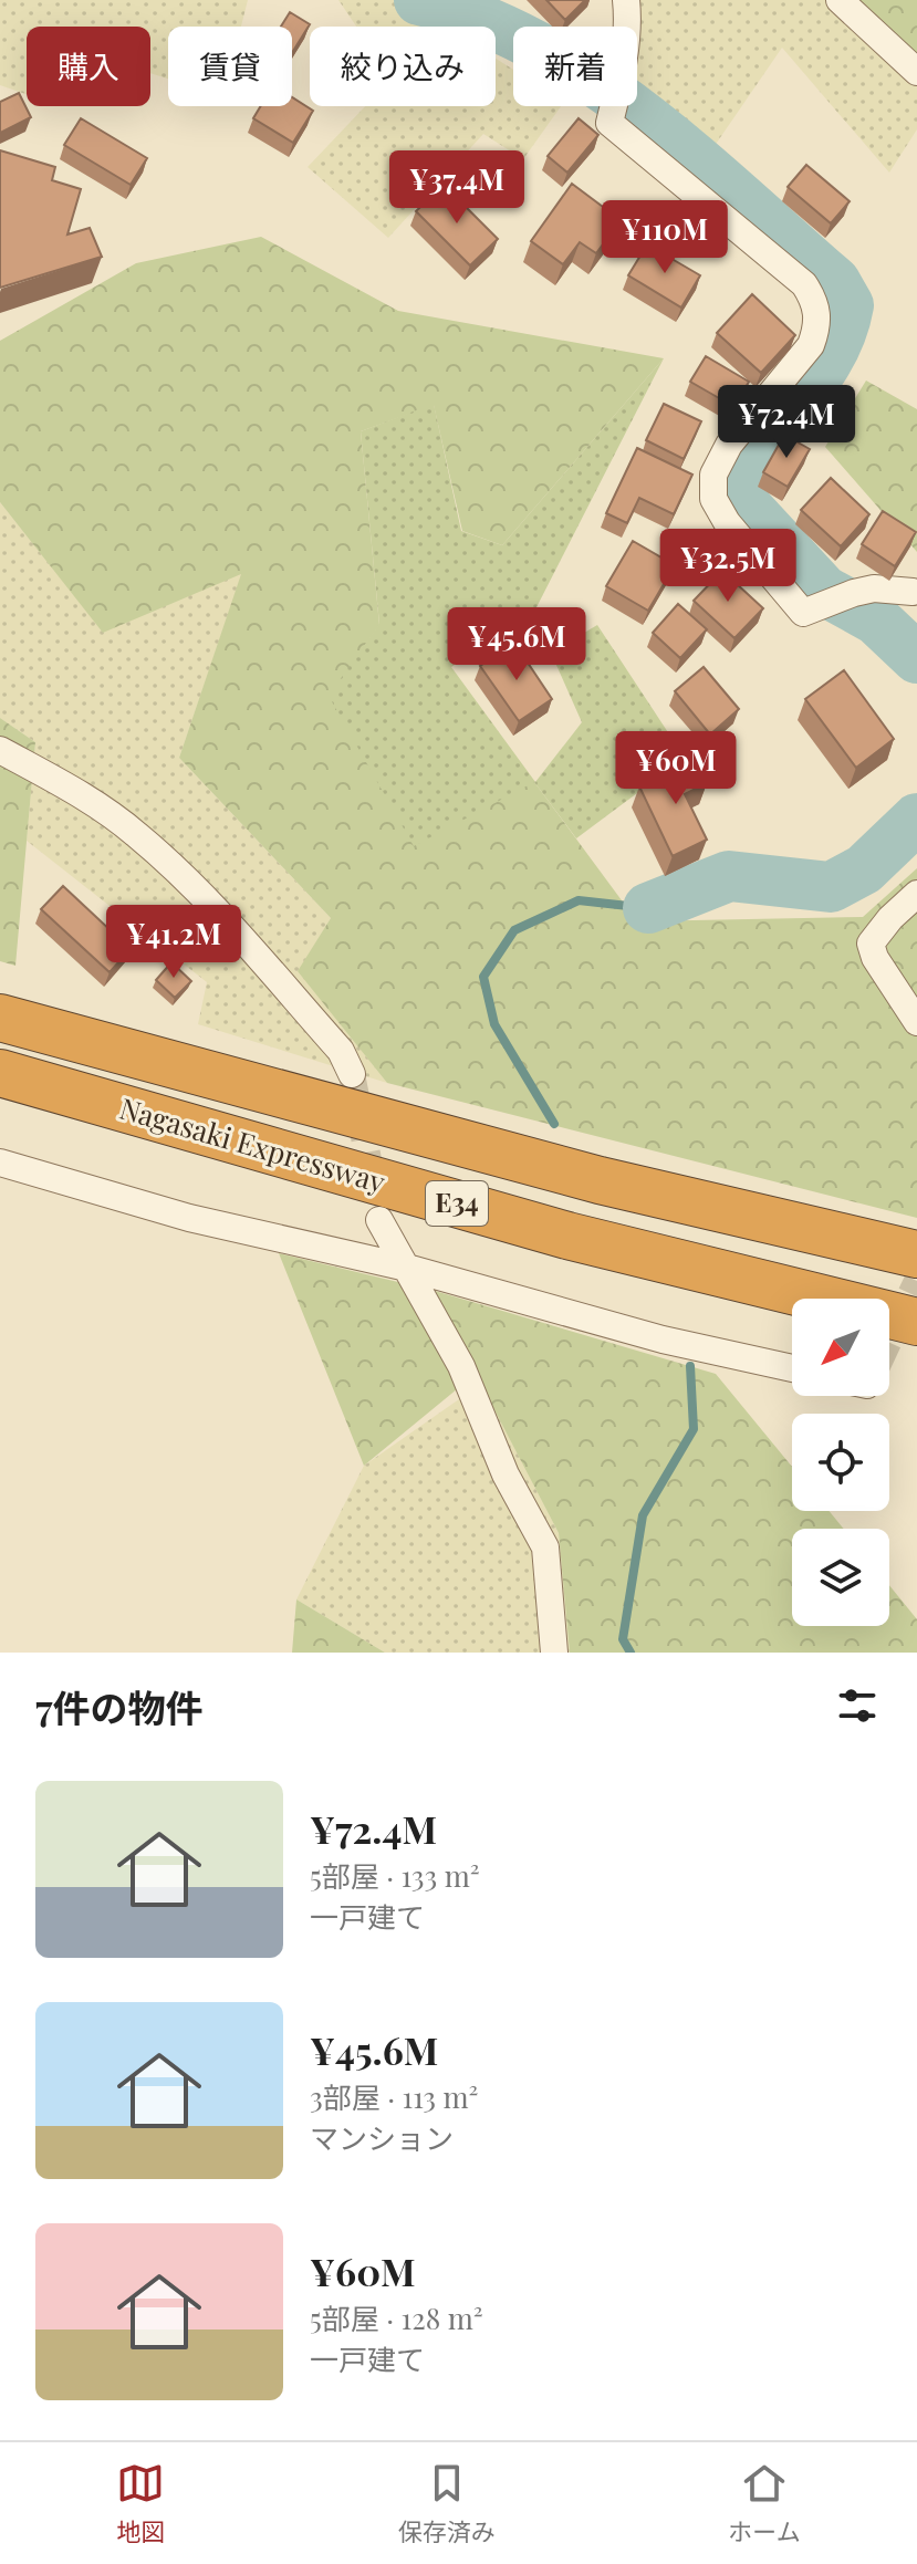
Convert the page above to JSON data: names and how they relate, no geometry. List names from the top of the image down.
{
  "streets": {
    "highway": ["Nagasaki Expressway", "E34"]
  },
  "north": "bottom left",
  "page": {
    "chip": [
      "購入",
      "賃貸",
      "絞り込み",
      "新着"
    ],
    "price": [
      "¥37.4M",
      "¥110M",
      "¥72.4M",
      "¥32.5M",
      "¥45.6M",
      "¥60M",
      "¥41.2M"
    ],
    "heading": "7件の物件",
    "list": [
      {
        "name": "¥72.4M",
        "note": "5部屋 · 133 m² · 一戸建て"
      },
      {
        "name": "¥45.6M",
        "note": "3部屋 · 113 m² · マンション"
      },
      {
        "name": "¥60M",
        "note": "5部屋 · 128 m² · 一戸建て"
      }
    ],
    "tabs": ["地図", "保存済み", "ホーム"]
  }
}
